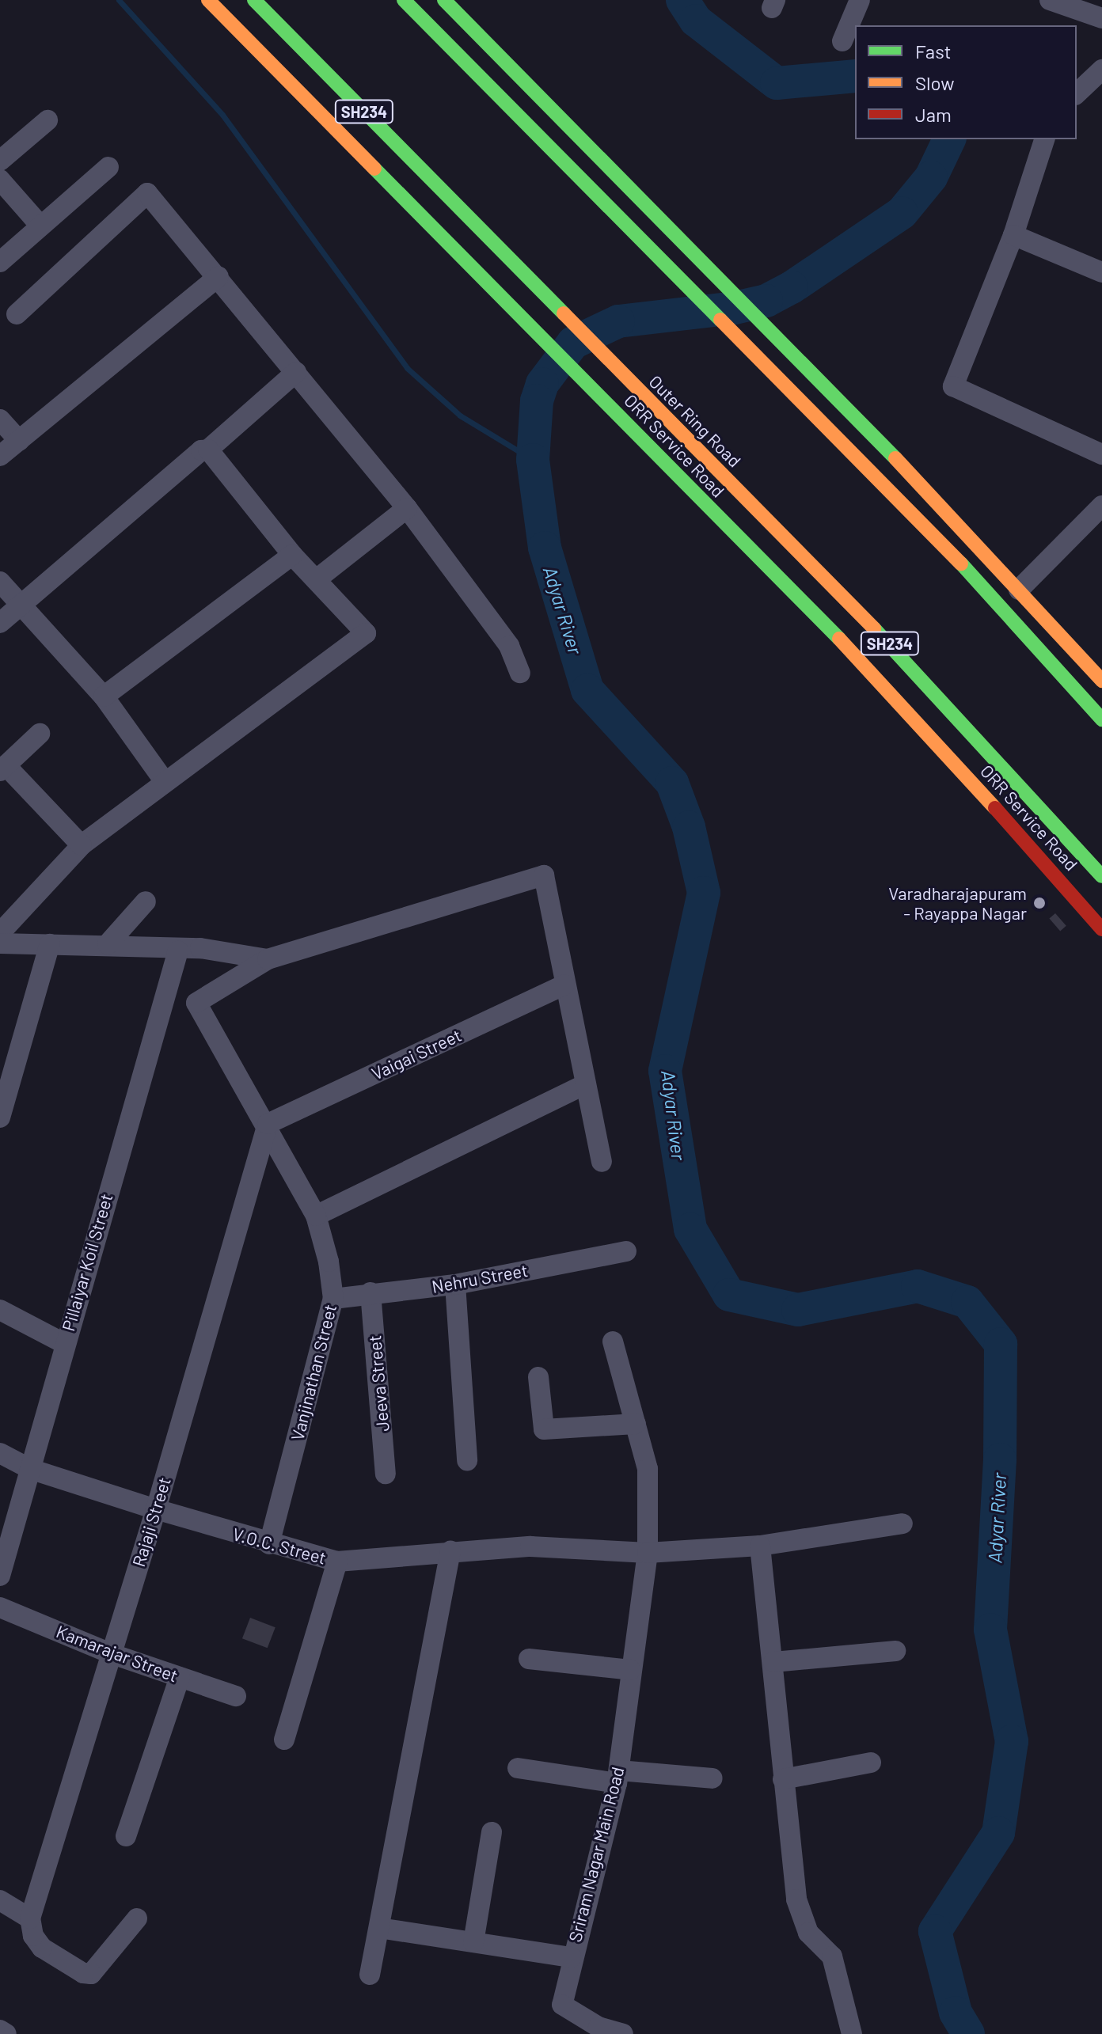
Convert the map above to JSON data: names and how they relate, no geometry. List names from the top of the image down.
{
  "streets": {
    "main road": ["SH234", "Outer Ring Road", "ORR Service Road"],
    "street": [
      "Vaigai Street",
      "Pillaiyar Koil Street",
      "Nehru Street",
      "Vanjinathan Street",
      "Jeeva Street",
      "Rajaji Street",
      "V.O.C. Street",
      "Kamarajar Street",
      "Sriram Nagar Main Road"
    ]
  },
  "crossings": [
    ["Vaigai Street", "Vanjinathan Street"],
    ["Vaigai Street", "Rajaji Street"],
    ["Pillaiyar Koil Street", "V.O.C. Street"],
    ["Nehru Street", "Vanjinathan Street"],
    ["Nehru Street", "Jeeva Street"],
    ["Vanjinathan Street", "Rajaji Street"],
    ["Vanjinathan Street", "V.O.C. Street"],
    ["Rajaji Street", "V.O.C. Street"],
    ["Rajaji Street", "Kamarajar Street"],
    ["V.O.C. Street", "Sriram Nagar Main Road"]
  ],
  "water": ["Adyar River"],
  "places": ["Varadharajapuram - Rayappa Nagar"],
  "legend": ["Fast", "Slow", "Jam"]
}
